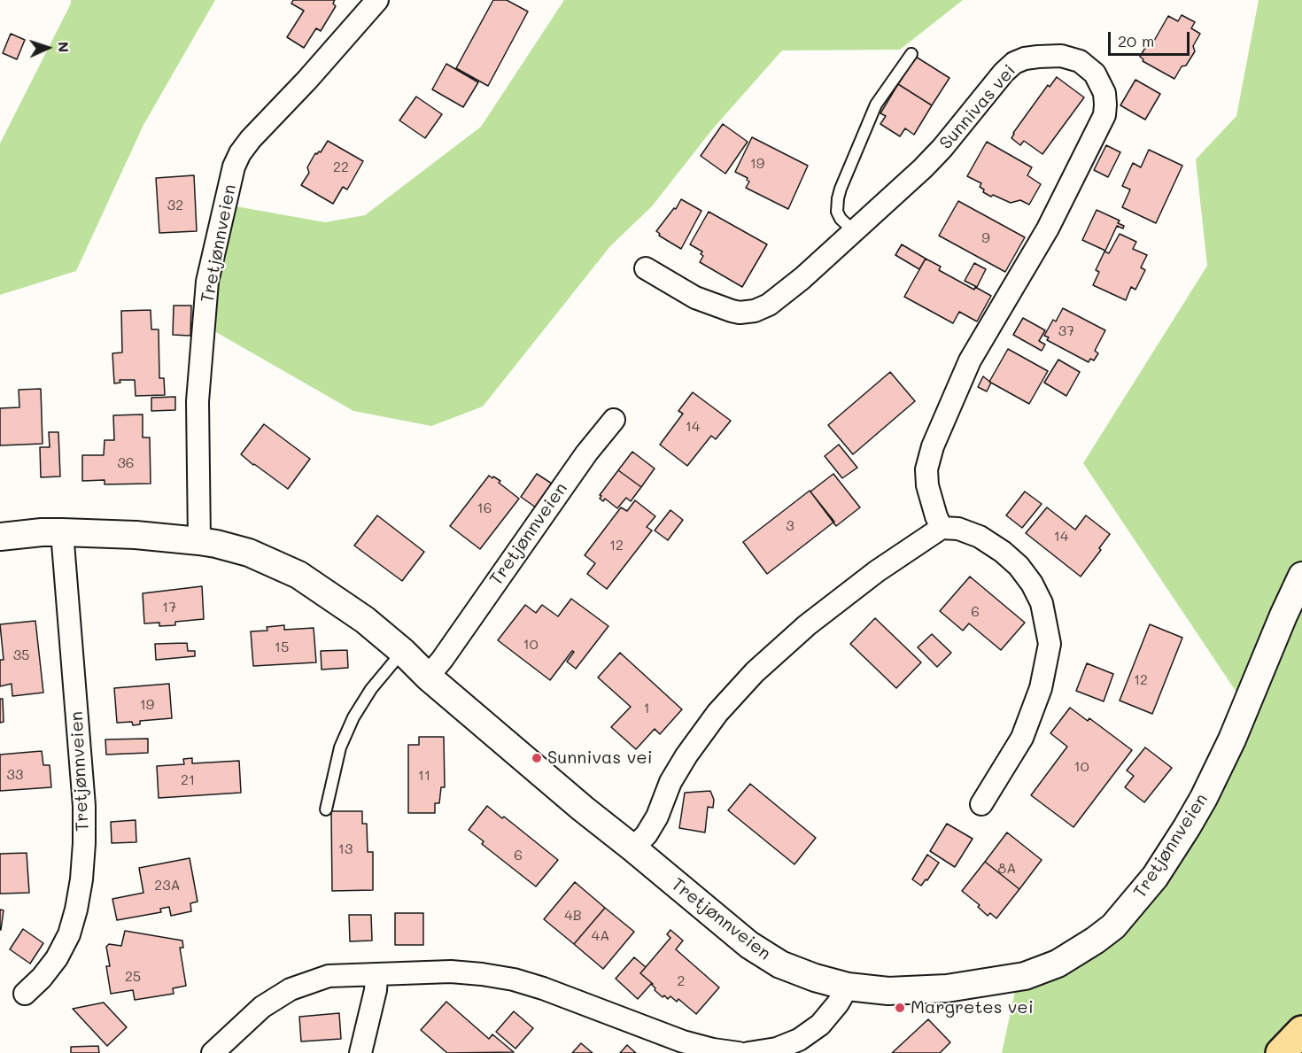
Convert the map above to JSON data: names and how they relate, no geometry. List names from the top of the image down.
{
  "streets": {
    "street": ["Sunnivas vei", "Tretjønnveien"]
  },
  "places": ["Sunnivas vei", "Margretes vei"],
  "house_numbers": [
    "19",
    "22",
    "32",
    "9",
    "37",
    "14",
    "36",
    "16",
    "3",
    "14",
    "12",
    "17",
    "6",
    "10",
    "15",
    "35",
    "12",
    "19",
    "1",
    "10",
    "33",
    "11",
    "21",
    "13",
    "6",
    "8A",
    "23A",
    "4B",
    "4A",
    "25",
    "2"
  ],
  "scale_bar": "20 m",
  "north": "right"
}
